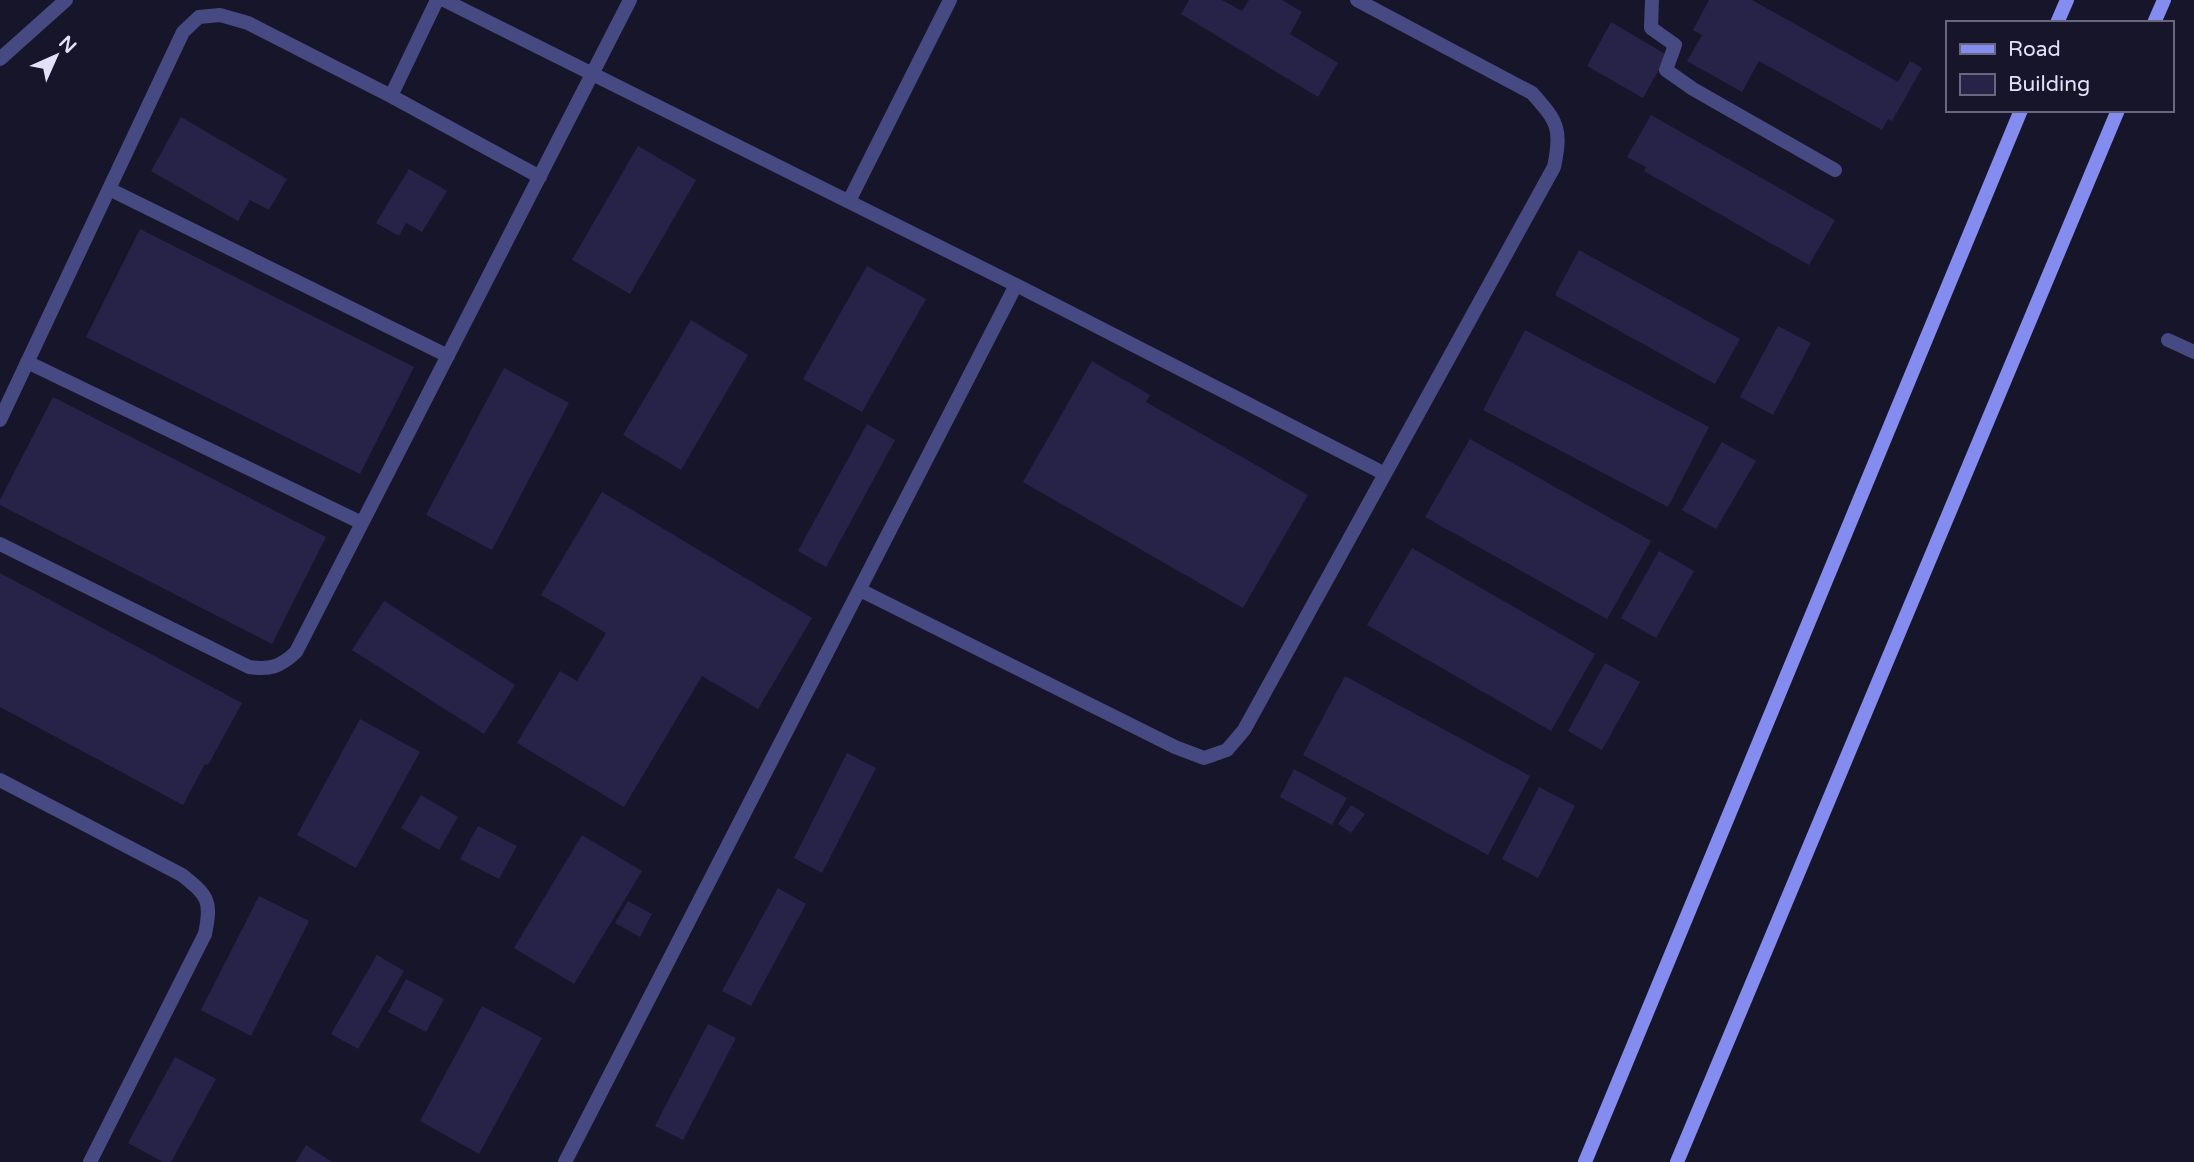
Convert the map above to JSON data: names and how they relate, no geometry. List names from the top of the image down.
{
  "legend": ["Road", "Building"],
  "north": "top right"
}
